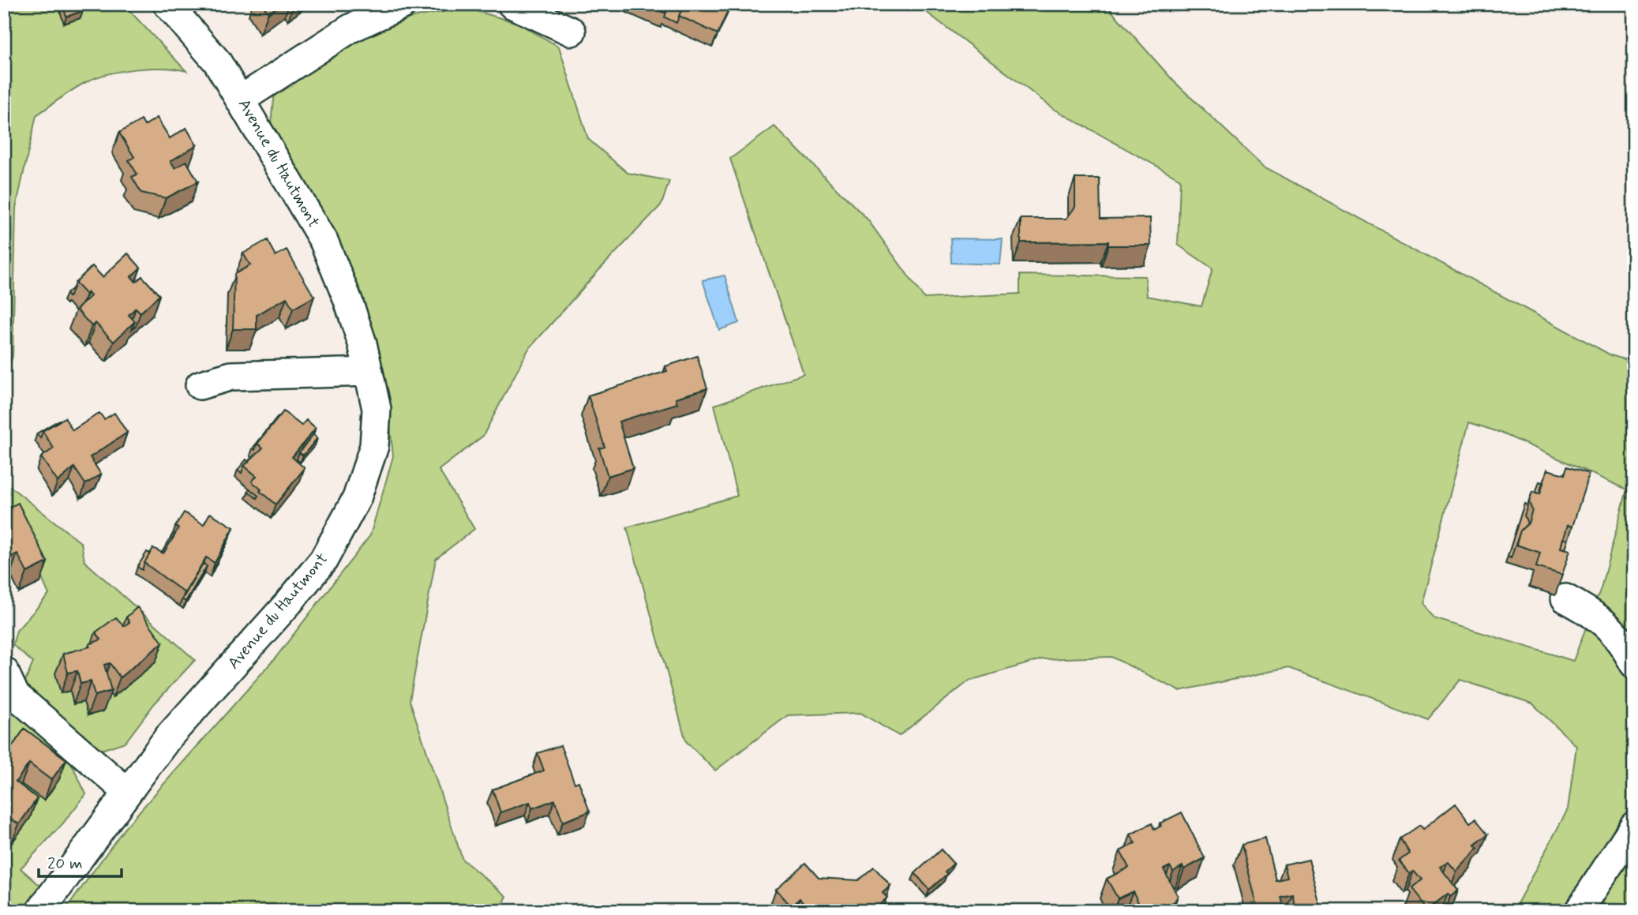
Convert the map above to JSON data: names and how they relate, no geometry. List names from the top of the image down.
{
  "streets": {
    "street": ["Avenue du Hautmont"]
  },
  "scale_bar": "20 m"
}
